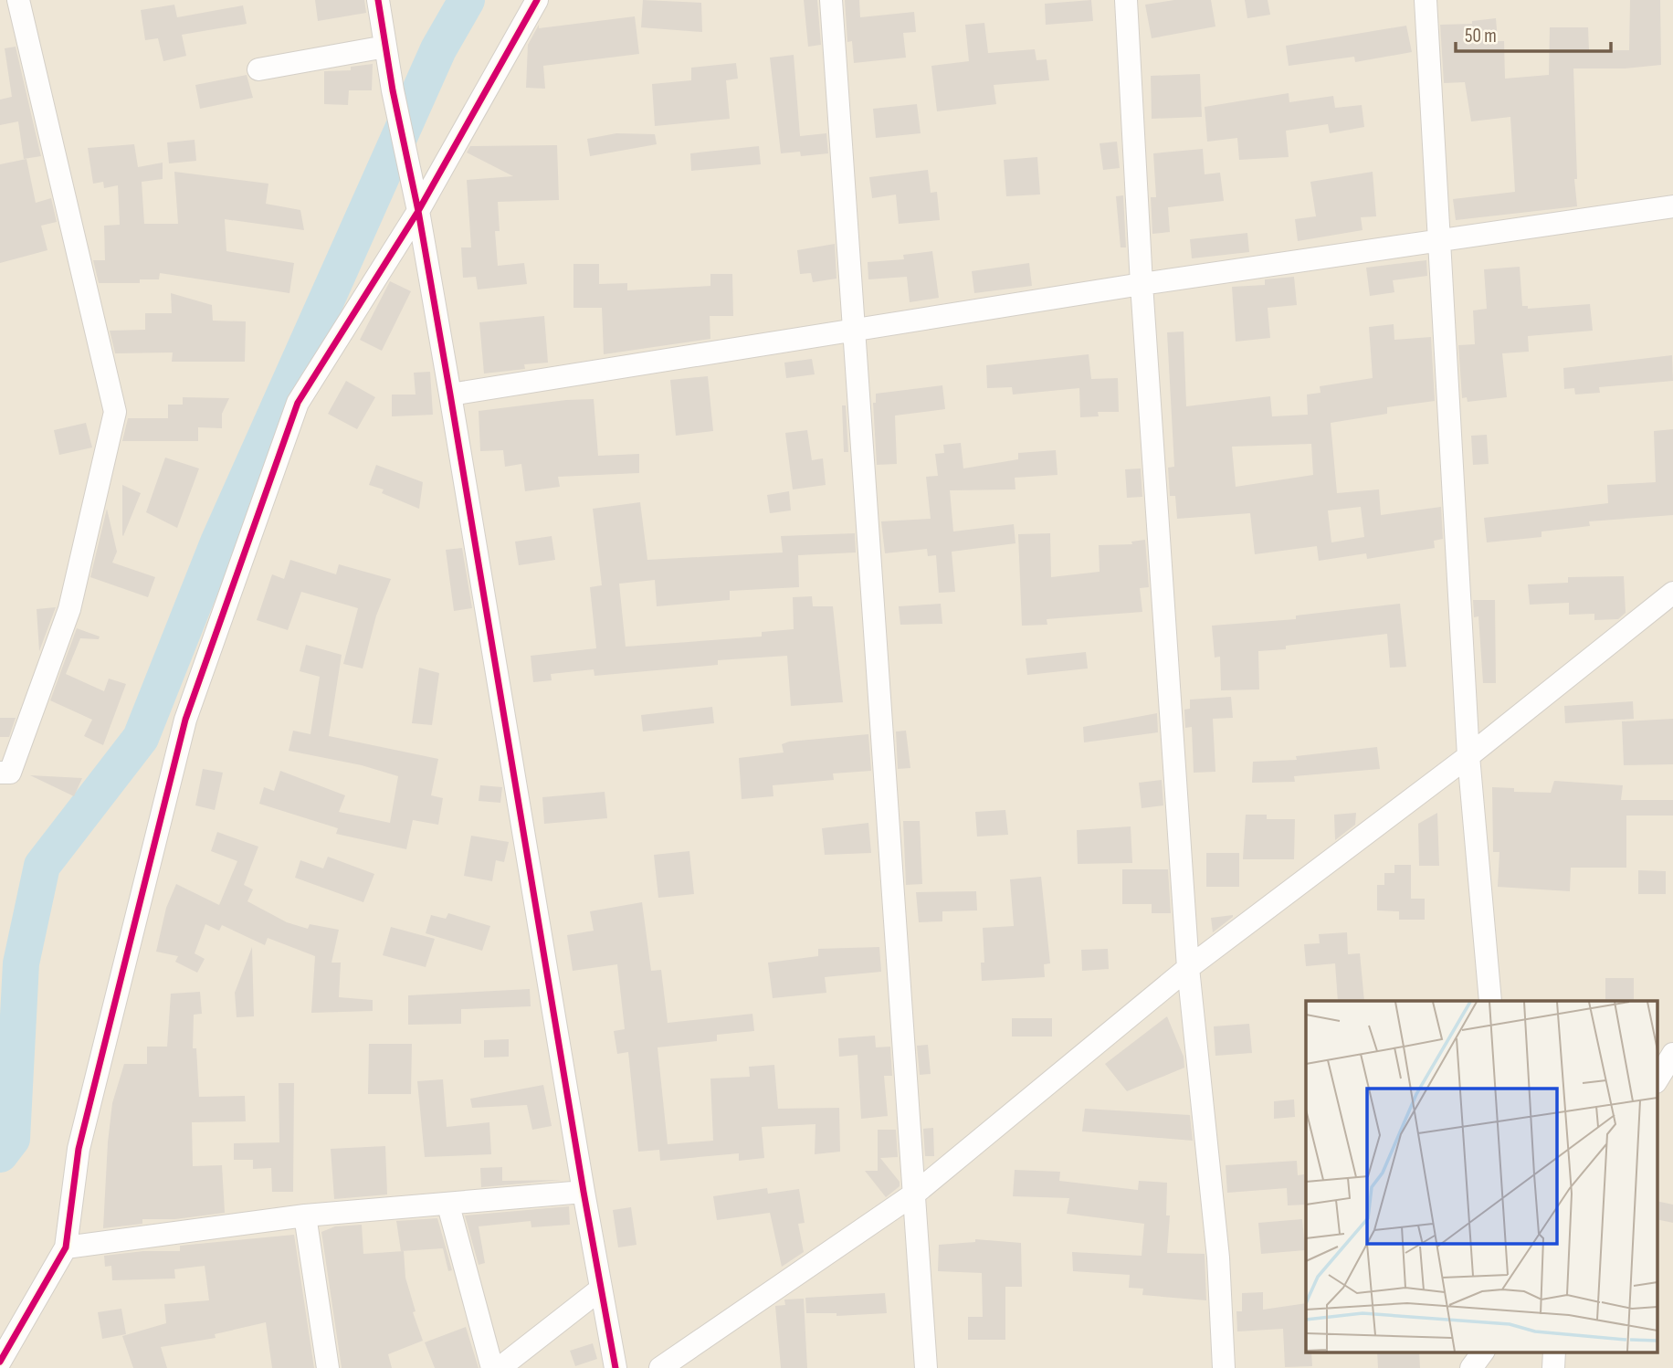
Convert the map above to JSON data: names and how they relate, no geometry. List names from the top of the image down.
{
  "scale_bar": "50 m"
}
